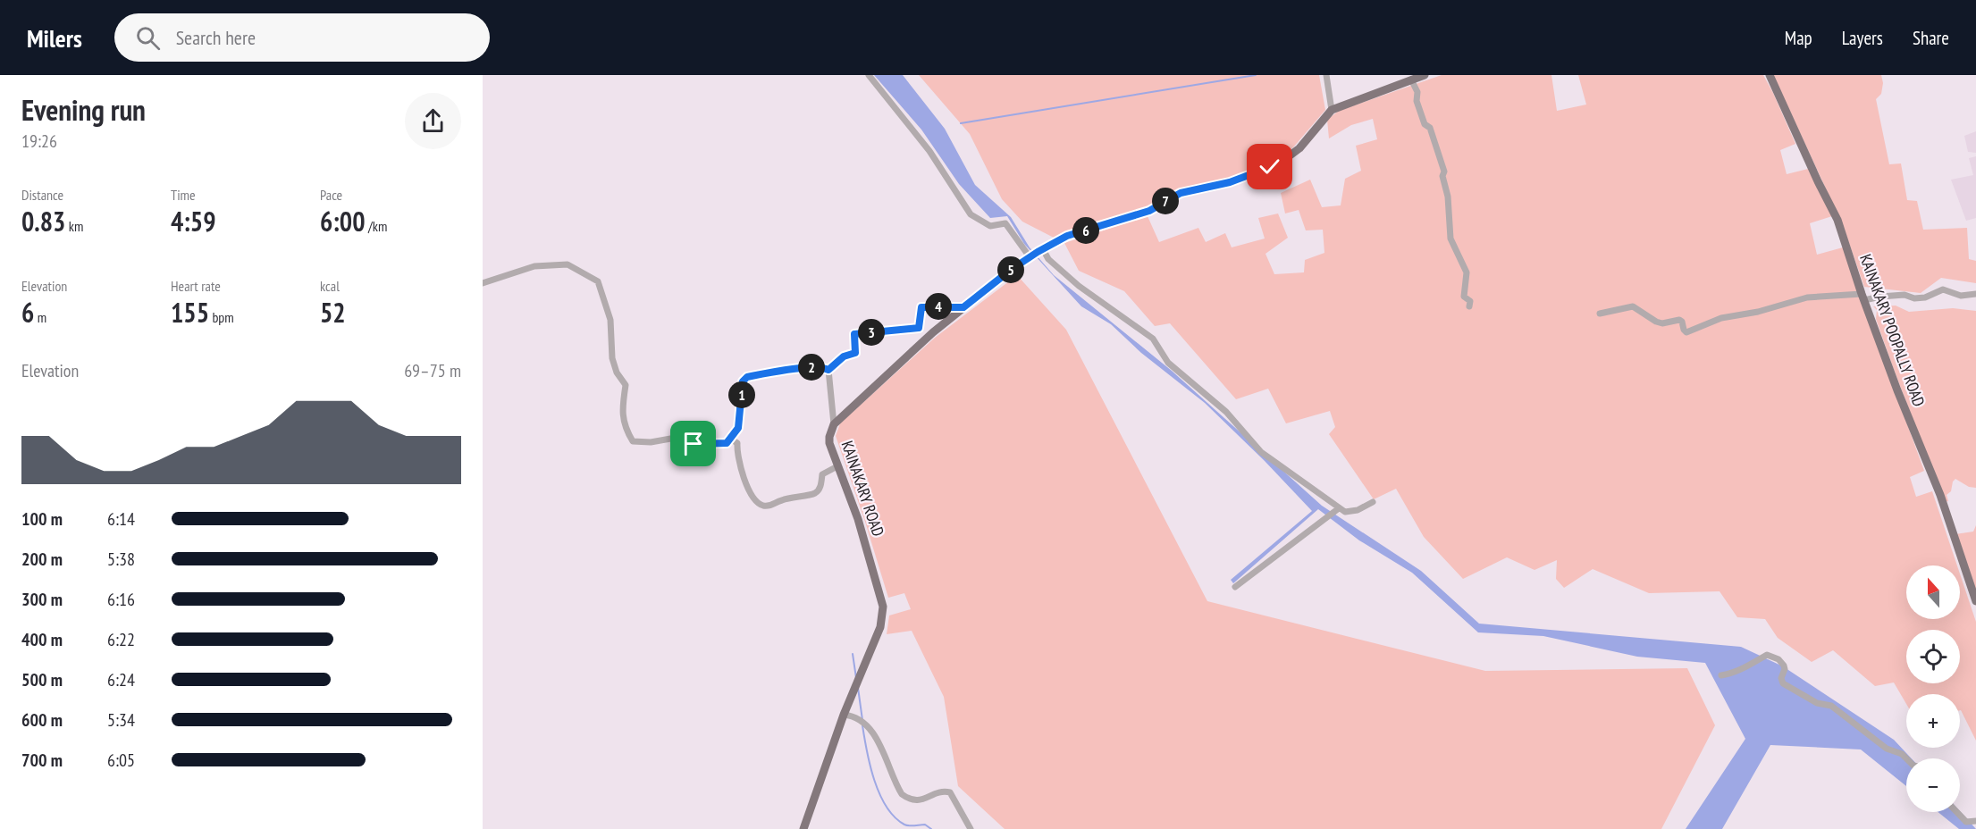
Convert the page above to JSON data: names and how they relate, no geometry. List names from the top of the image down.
{
  "streets": {
    "main road": ["KAINAKARY POOPALLY ROAD", "KAINAKARY ROAD"]
  },
  "north": "top",
  "page": {
    "header": "Milers",
    "search": "Search here",
    "nav": ["Map", "Layers", "Share"],
    "heading": ["Evening run", "19:26"],
    "stats": [
      ["Distance", "0.83 km"],
      ["Time", "4:59"],
      ["Pace", "6:00 /km"],
      ["Elevation", "6 m"],
      ["Heart rate", "155 bpm"],
      ["kcal", "52"]
    ],
    "pins": [
      "7",
      "6",
      "5",
      "4",
      "3",
      "2",
      "1"
    ],
    "chart": ["Elevation", "69–75 m"],
    "list": [
      {
        "name": "100 m",
        "note": "6:14"
      },
      {
        "name": "200 m",
        "note": "5:38"
      },
      {
        "name": "300 m",
        "note": "6:16"
      },
      {
        "name": "400 m",
        "note": "6:22"
      },
      {
        "name": "500 m",
        "note": "6:24"
      },
      {
        "name": "600 m",
        "note": "5:34"
      },
      {
        "name": "700 m",
        "note": "6:05"
      }
    ],
    "map_buttons": ["+", "−"]
  }
}
